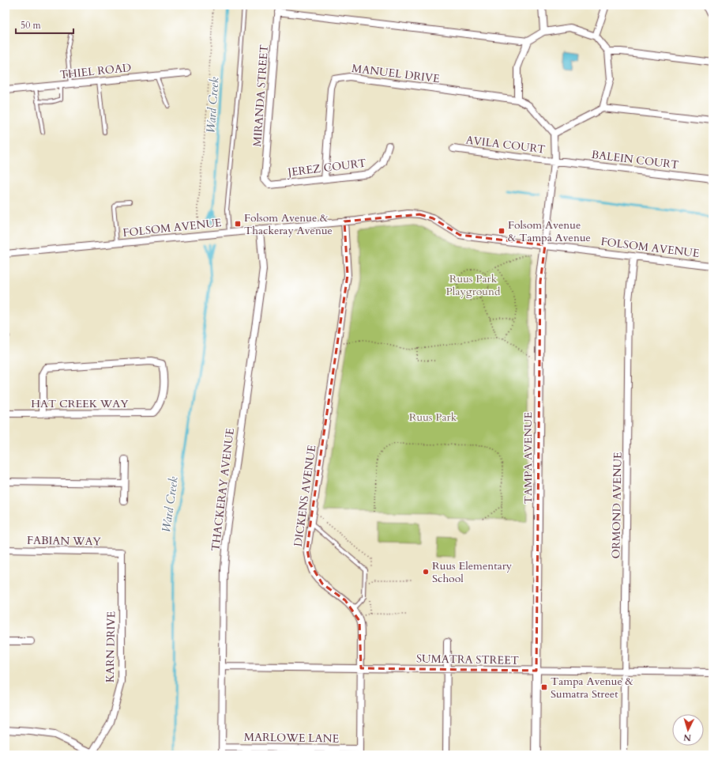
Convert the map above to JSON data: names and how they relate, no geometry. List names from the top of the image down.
{
  "streets": {
    "street": [
      "THIEL ROAD",
      "MANUEL DRIVE",
      "MIRANDA STREET",
      "AVILA COURT",
      "BALEIN COURT",
      "JEREZ COURT",
      "FOLSOM AVENUE",
      "HAT CREEK WAY",
      "TAMPA AVENUE",
      "THACKERAY AVENUE",
      "DICKENS AVENUE",
      "ORMOND AVENUE",
      "FABIAN WAY",
      "KARN DRIVE",
      "SUMATRA STREET",
      "MARLOWE LANE"
    ]
  },
  "crossings": [
    ["MANUEL DRIVE", "JEREZ COURT"],
    ["MANUEL DRIVE", "TAMPA AVENUE"],
    ["MIRANDA STREET", "JEREZ COURT"],
    ["AVILA COURT", "BALEIN COURT"],
    ["AVILA COURT", "TAMPA AVENUE"],
    ["BALEIN COURT", "TAMPA AVENUE"],
    ["FOLSOM AVENUE", "TAMPA AVENUE"],
    ["FOLSOM AVENUE", "THACKERAY AVENUE"],
    ["FOLSOM AVENUE", "DICKENS AVENUE"],
    ["FOLSOM AVENUE", "ORMOND AVENUE"],
    ["TAMPA AVENUE", "SUMATRA STREET"],
    ["THACKERAY AVENUE", "SUMATRA STREET"],
    ["THACKERAY AVENUE", "MARLOWE LANE"],
    ["DICKENS AVENUE", "SUMATRA STREET"],
    ["DICKENS AVENUE", "MARLOWE LANE"],
    ["ORMOND AVENUE", "SUMATRA STREET"],
    ["FABIAN WAY", "KARN DRIVE"]
  ],
  "water": ["Ward Creek"],
  "parks": ["Ruus Park Playground", "Ruus Park"],
  "places": {
    "transit": ["Folsom Avenue & Thackeray Avenue", "Folsom Avenue & Tampa Avenue", "Tampa Avenue & Sumatra Street"],
    "other": ["Ruus Elementary School"]
  },
  "scale_bar": "50 m",
  "north": "bottom"
}
